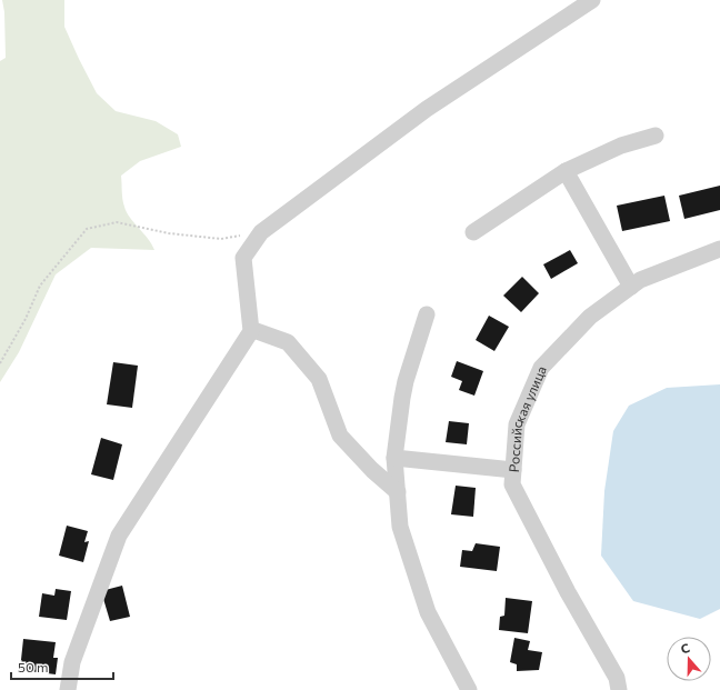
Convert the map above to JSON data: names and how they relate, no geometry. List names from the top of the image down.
{
  "streets": {
    "street": ["Российская улица"]
  },
  "scale_bar": "50 m",
  "north": "top"
}
